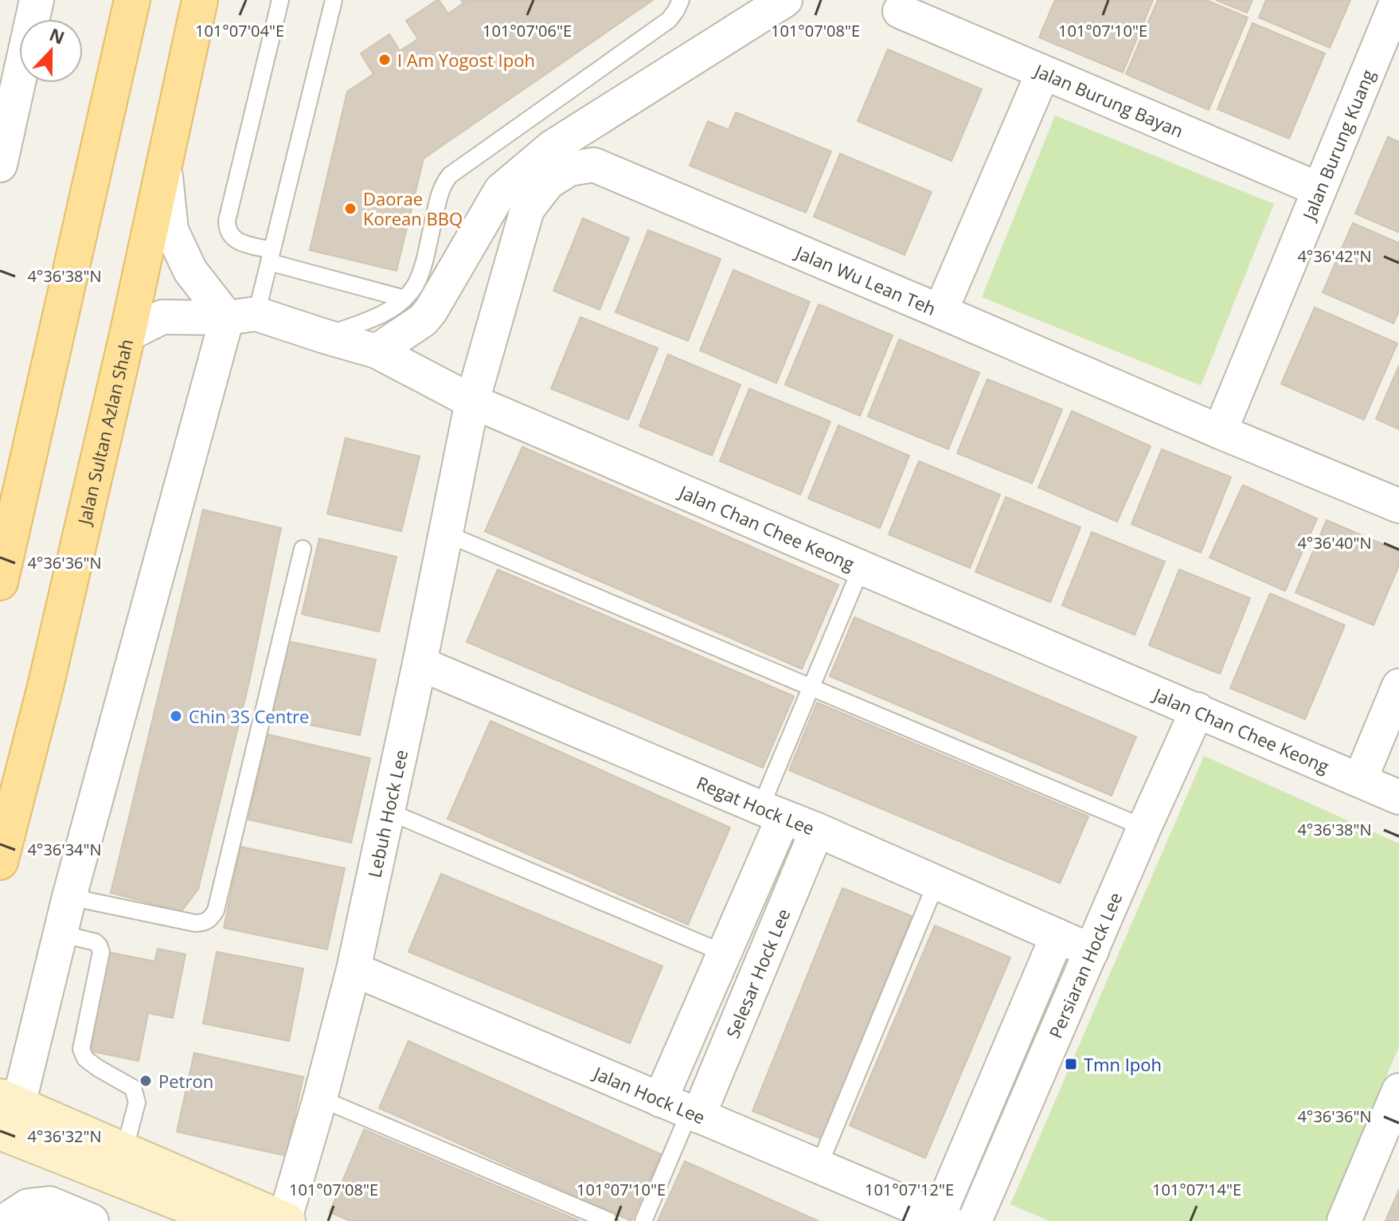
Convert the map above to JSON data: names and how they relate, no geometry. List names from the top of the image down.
{
  "streets": {
    "main road": ["Jalan Sultan Azlan Shah"],
    "street": [
      "Jalan Burung Bayan",
      "Jalan Burung Kuang",
      "Jalan Wu Lean Teh",
      "Jalan Chan Chee Keong",
      "Regat Hock Lee",
      "Lebuh Hock Lee",
      "Persiaran Hock Lee",
      "Selesar Hock Lee",
      "Jalan Hock Lee"
    ]
  },
  "crossings": [
    ["Jalan Burung Bayan", "Jalan Burung Kuang"],
    ["Jalan Burung Kuang", "Jalan Wu Lean Teh"],
    ["Jalan Wu Lean Teh", "Jalan Chan Chee Keong"],
    ["Jalan Wu Lean Teh", "Lebuh Hock Lee"],
    ["Jalan Sultan Azlan Shah", "Jalan Chan Chee Keong"],
    ["Jalan Chan Chee Keong", "Lebuh Hock Lee"],
    ["Jalan Chan Chee Keong", "Persiaran Hock Lee"],
    ["Regat Hock Lee", "Lebuh Hock Lee"],
    ["Regat Hock Lee", "Persiaran Hock Lee"],
    ["Regat Hock Lee", "Selesar Hock Lee"],
    ["Lebuh Hock Lee", "Jalan Hock Lee"],
    ["Selesar Hock Lee", "Jalan Hock Lee"]
  ],
  "places": {
    "other": [
      "I Am Yogost Ipoh",
      "Daorae Korean BBQ",
      "Chin 3S Centre",
      "Petron"
    ],
    "transit": ["Tmn Ipoh"]
  },
  "north": "top",
  "coordinates": [
    "101°07'04\"E",
    "101°07'06\"E",
    "101°07'08\"E",
    "101°07'10\"E",
    "4°36'42\"N",
    "4°36'38\"N",
    "4°36'40\"N",
    "4°36'36\"N",
    "4°36'34\"N",
    "4°36'32\"N",
    "101°07'12\"E",
    "101°07'14\"E"
  ]
}
